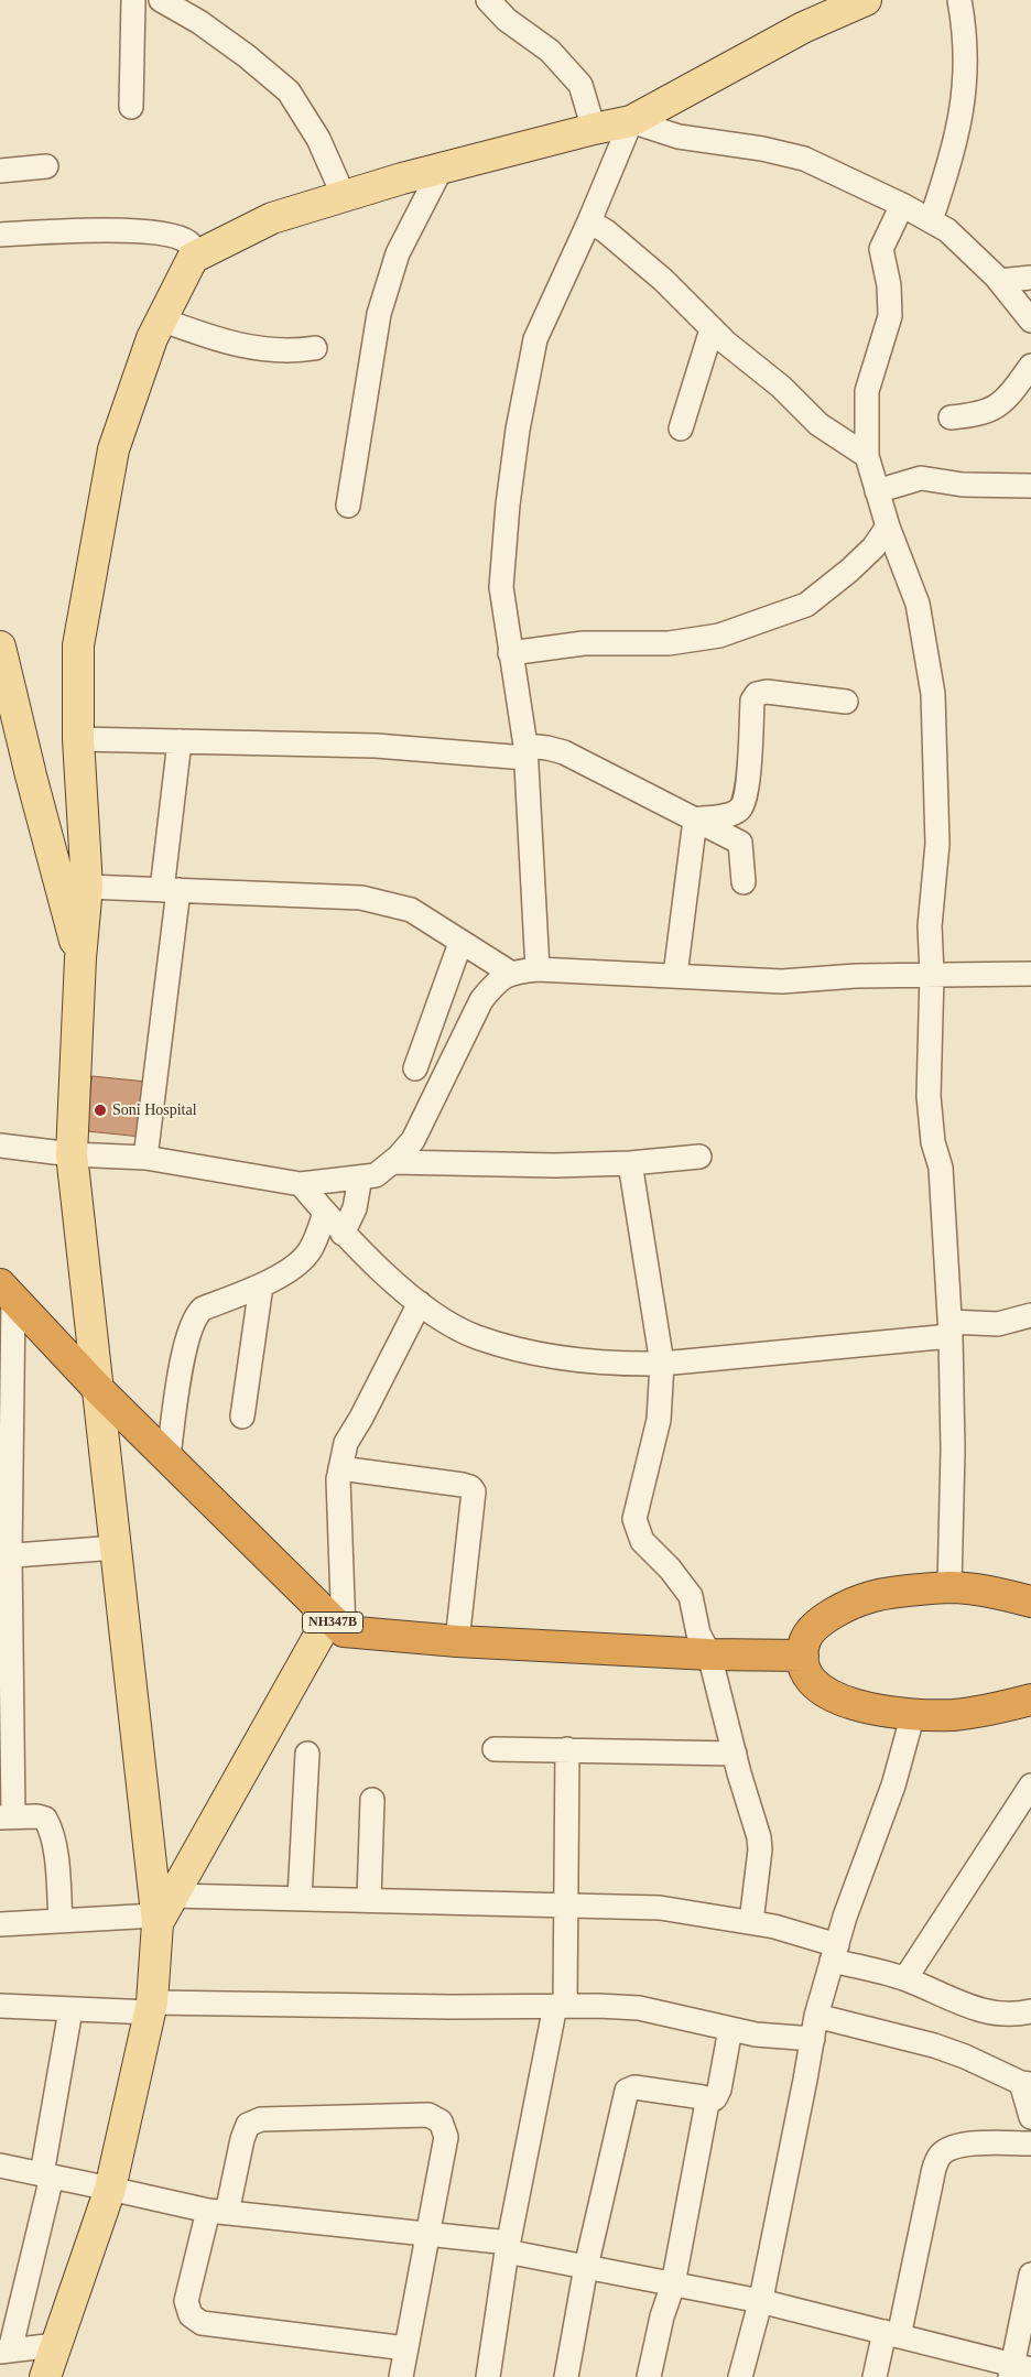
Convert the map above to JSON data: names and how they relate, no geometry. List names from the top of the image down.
{
  "streets": {
    "highway": ["NH347B"]
  },
  "places": ["Soni Hospital"]
}
